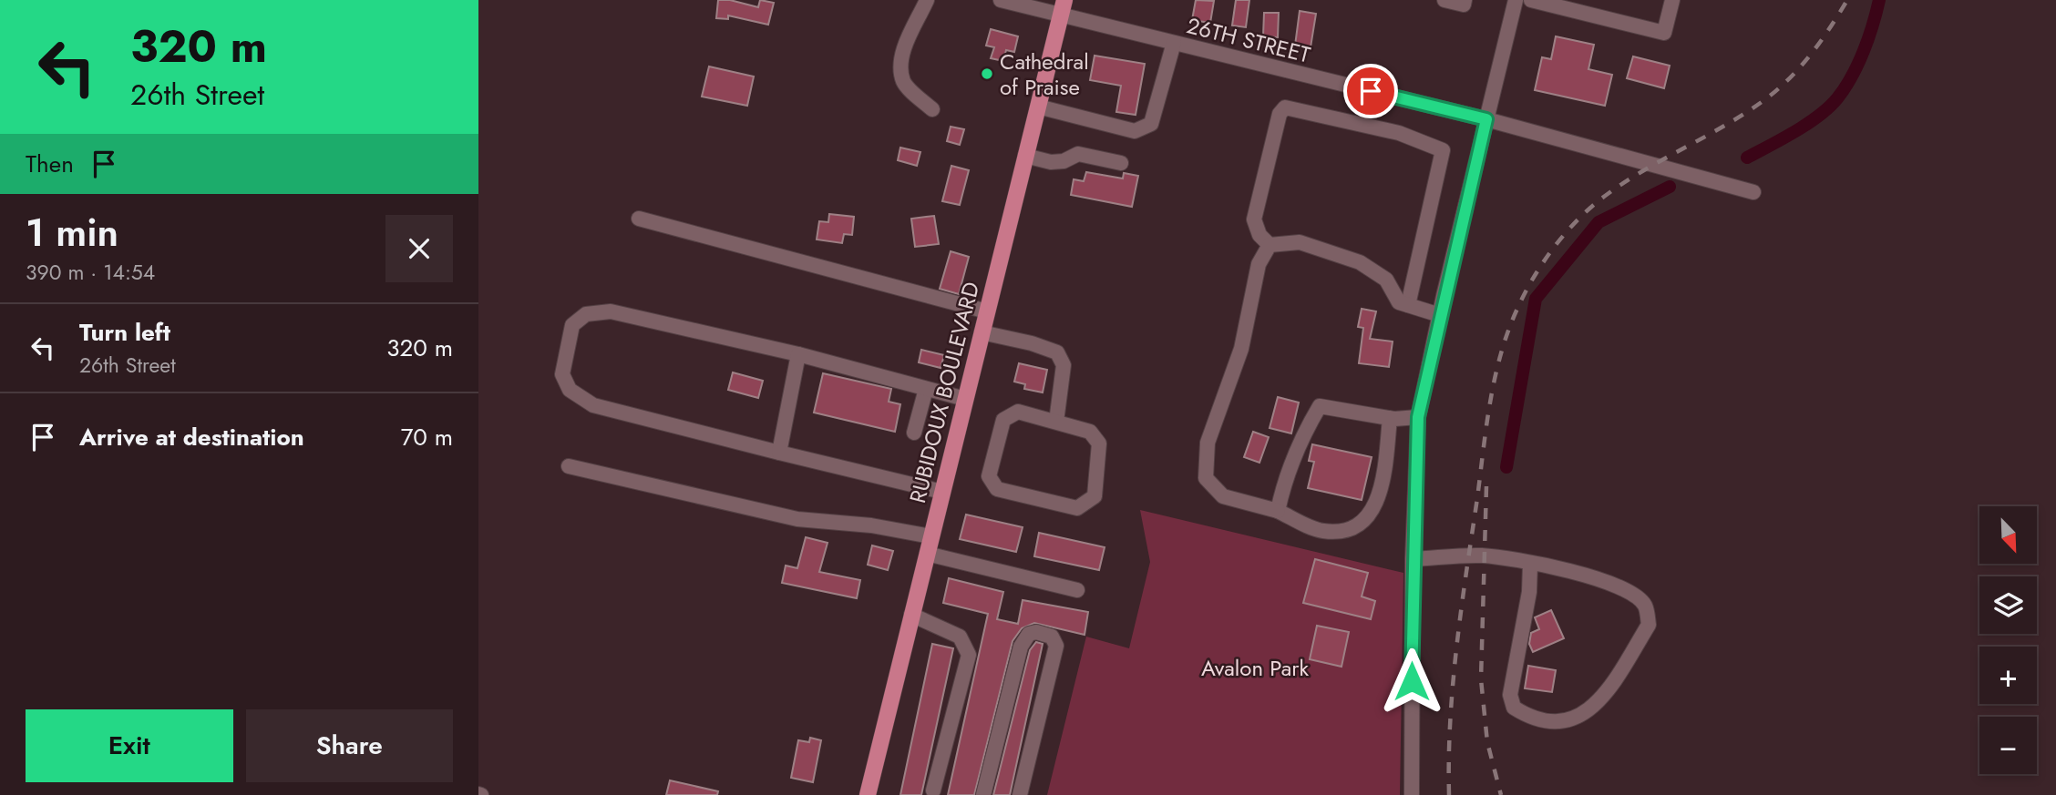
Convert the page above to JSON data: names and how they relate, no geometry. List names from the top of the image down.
{
  "streets": {
    "main road": ["RUBIDOUX BOULEVARD"],
    "street": ["26TH STREET"]
  },
  "crossings": [
    ["26TH STREET", "RUBIDOUX BOULEVARD"]
  ],
  "parks": ["Avalon Park"],
  "places": ["Cathedral of Praise"],
  "north": "bottom right",
  "page": {
    "turn": ["320 m", "26th Street"],
    "then": "Then",
    "heading": ["1 min", "390 m · 14:54"],
    "list": [
      {
        "name": "Turn left",
        "note": "26th Street",
        "value": "320 m"
      },
      {
        "name": "Arrive at destination",
        "value": "70 m"
      }
    ],
    "map_buttons": ["+", "−"],
    "buttons": ["Exit", "Share"]
  }
}
